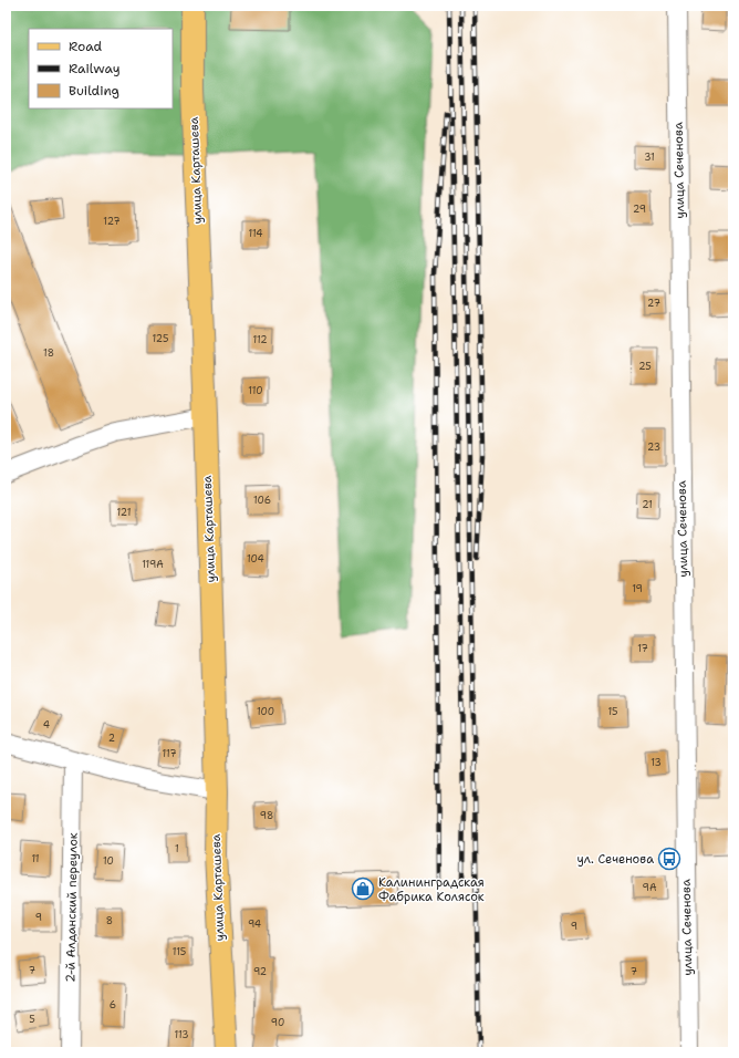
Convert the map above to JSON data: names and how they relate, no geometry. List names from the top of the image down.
{
  "streets": {
    "main road": ["улица Карташева"],
    "street": ["улица Сеченова", "2-й Алданский переулок"]
  },
  "places": {
    "bus stop": ["ул. Сеченова"],
    "shop": ["Калининградская Фабрика Колясок"]
  },
  "house_numbers": [
    "31",
    "29",
    "127",
    "114",
    "27",
    "125",
    "112",
    "18",
    "25",
    "110",
    "23",
    "106",
    "21",
    "121",
    "104",
    "119А",
    "19",
    "17",
    "100",
    "15",
    "4",
    "2",
    "117",
    "13",
    "98",
    "1",
    "11",
    "10",
    "9А",
    "9",
    "8",
    "94",
    "9",
    "115",
    "7",
    "92",
    "7",
    "6",
    "5",
    "90",
    "113"
  ],
  "legend": ["Road", "Railway", "Building"]
}
